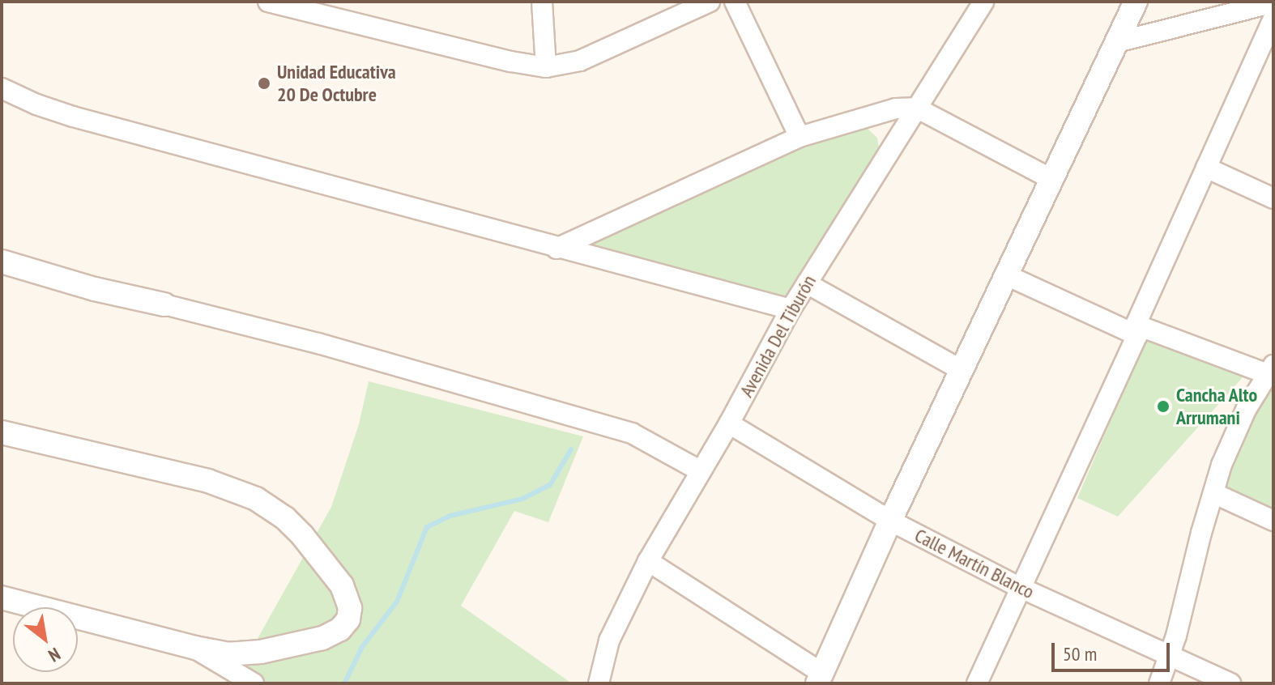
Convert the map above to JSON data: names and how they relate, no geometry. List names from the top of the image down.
{
  "streets": {
    "street": ["Avenida Del Tiburón", "Calle Martín Blanco"]
  },
  "crossings": [
    ["Avenida Del Tiburón", "Calle Martín Blanco"]
  ],
  "places": ["Unidad Educativa 20 De Octubre", "Cancha Alto Arrumani"],
  "scale_bar": "50 m",
  "north": "bottom right"
}
